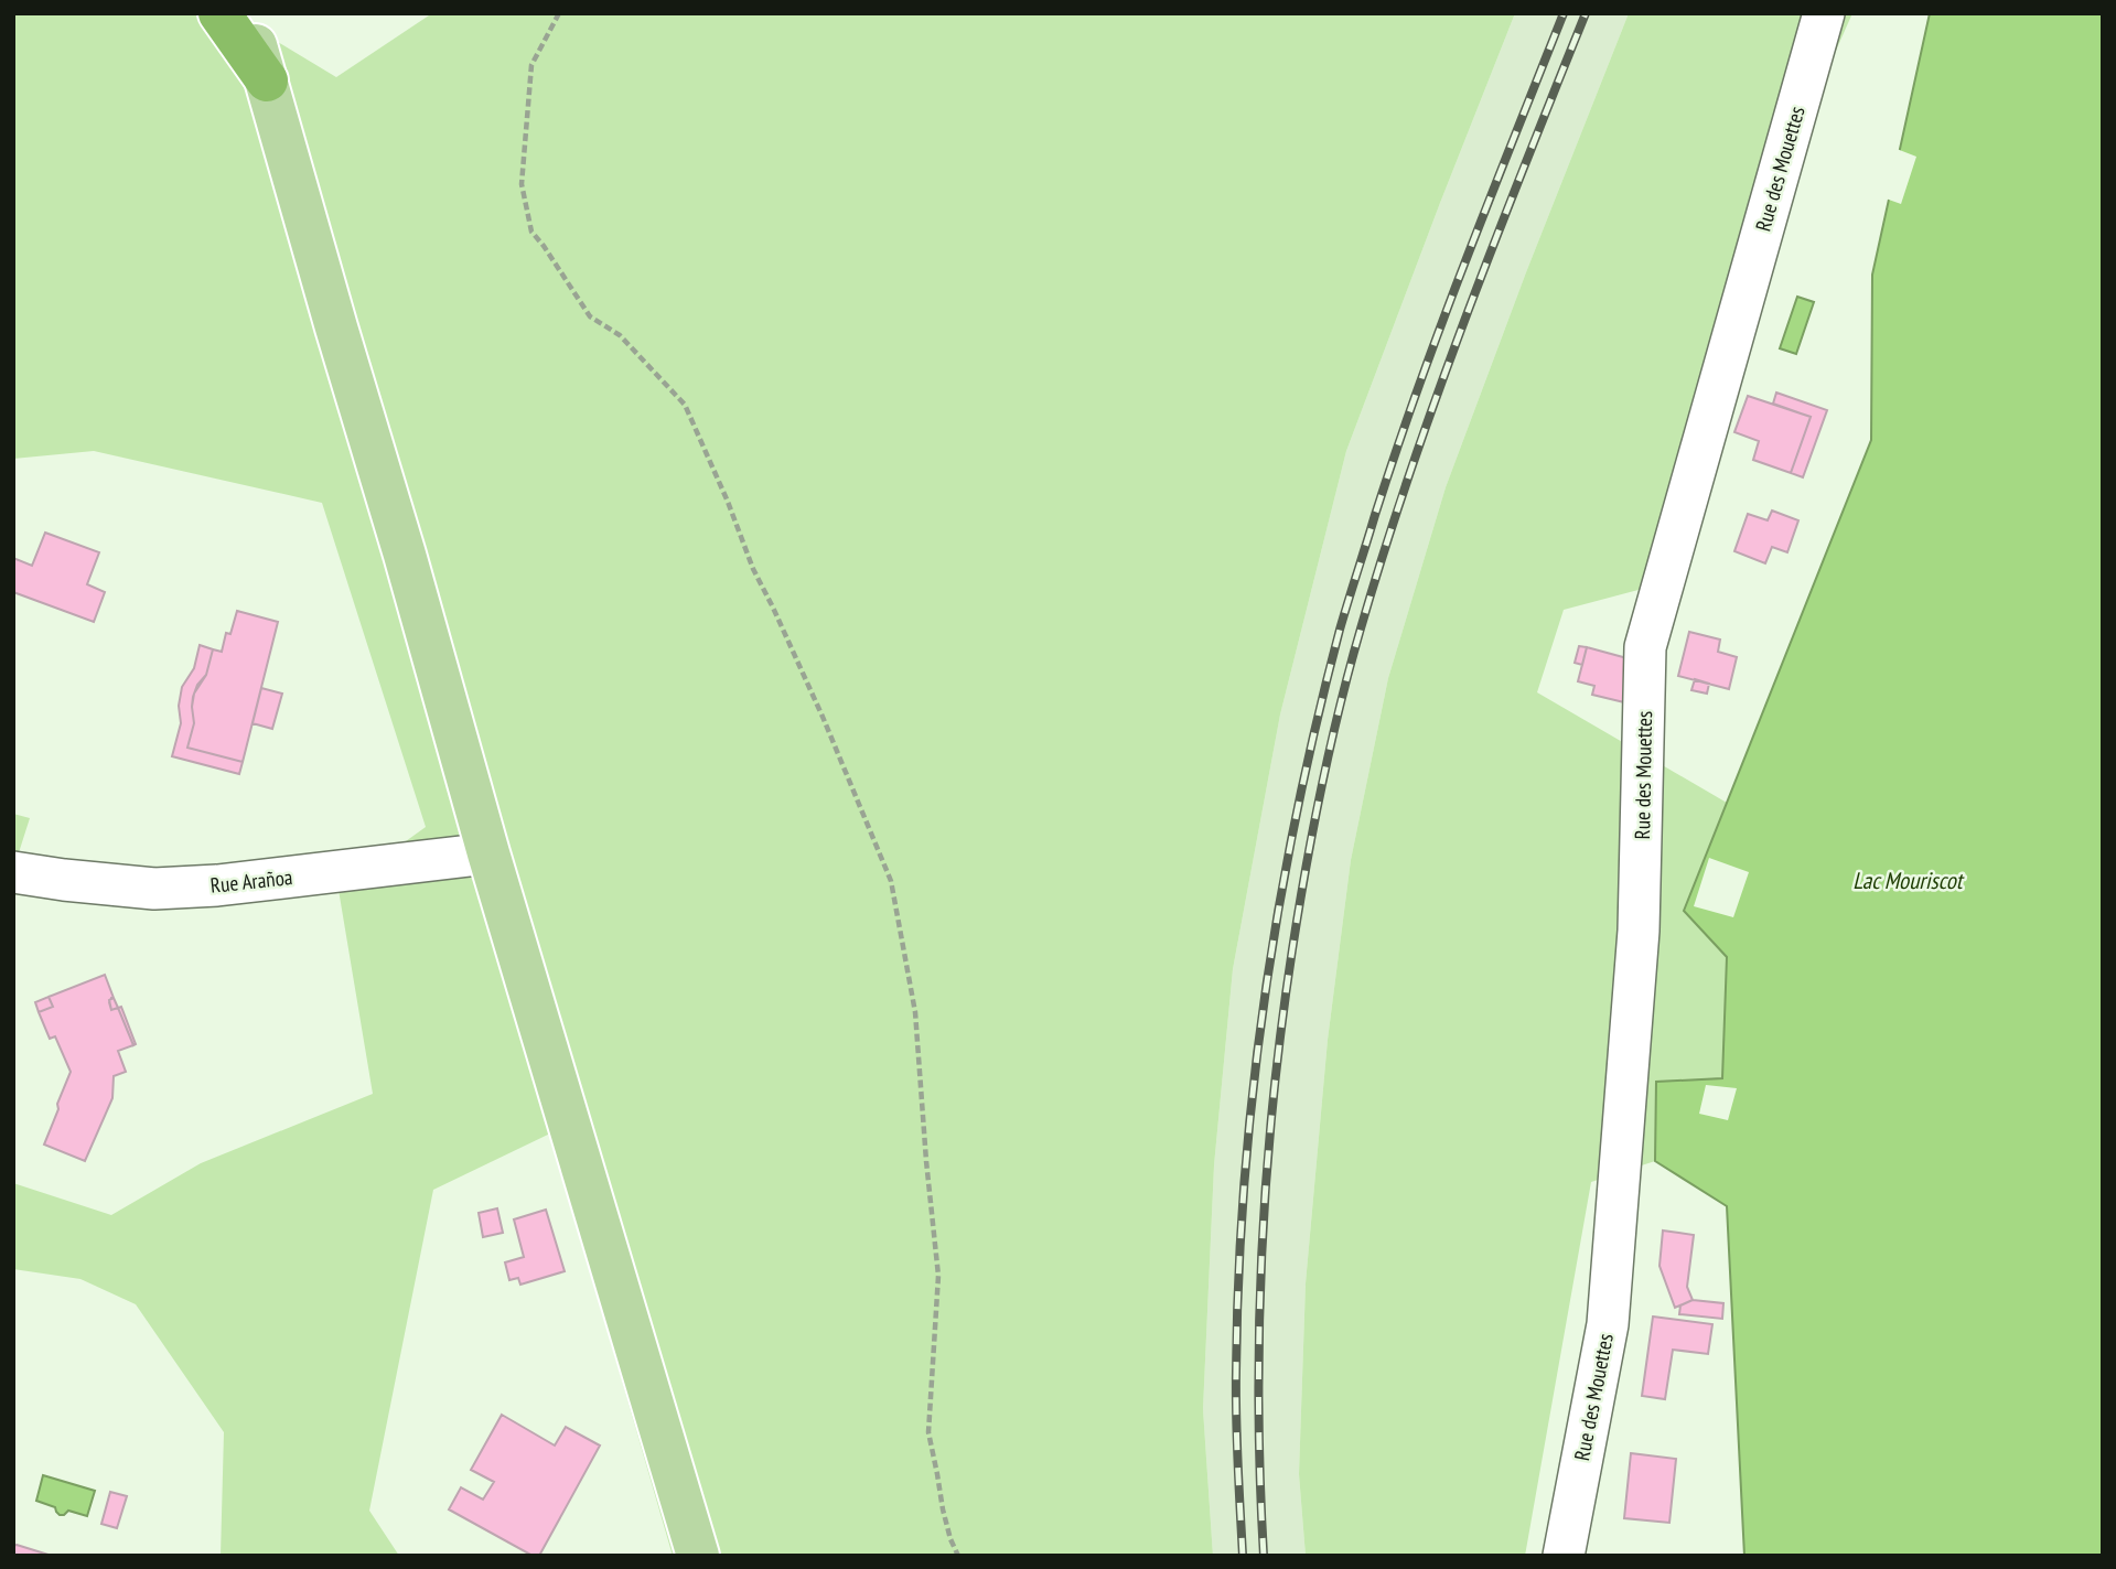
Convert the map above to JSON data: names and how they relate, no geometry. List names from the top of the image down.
{
  "streets": {
    "street": ["Rue des Mouettes", "Rue Arañoa"]
  },
  "water": ["Lac Mouriscot"]
}
